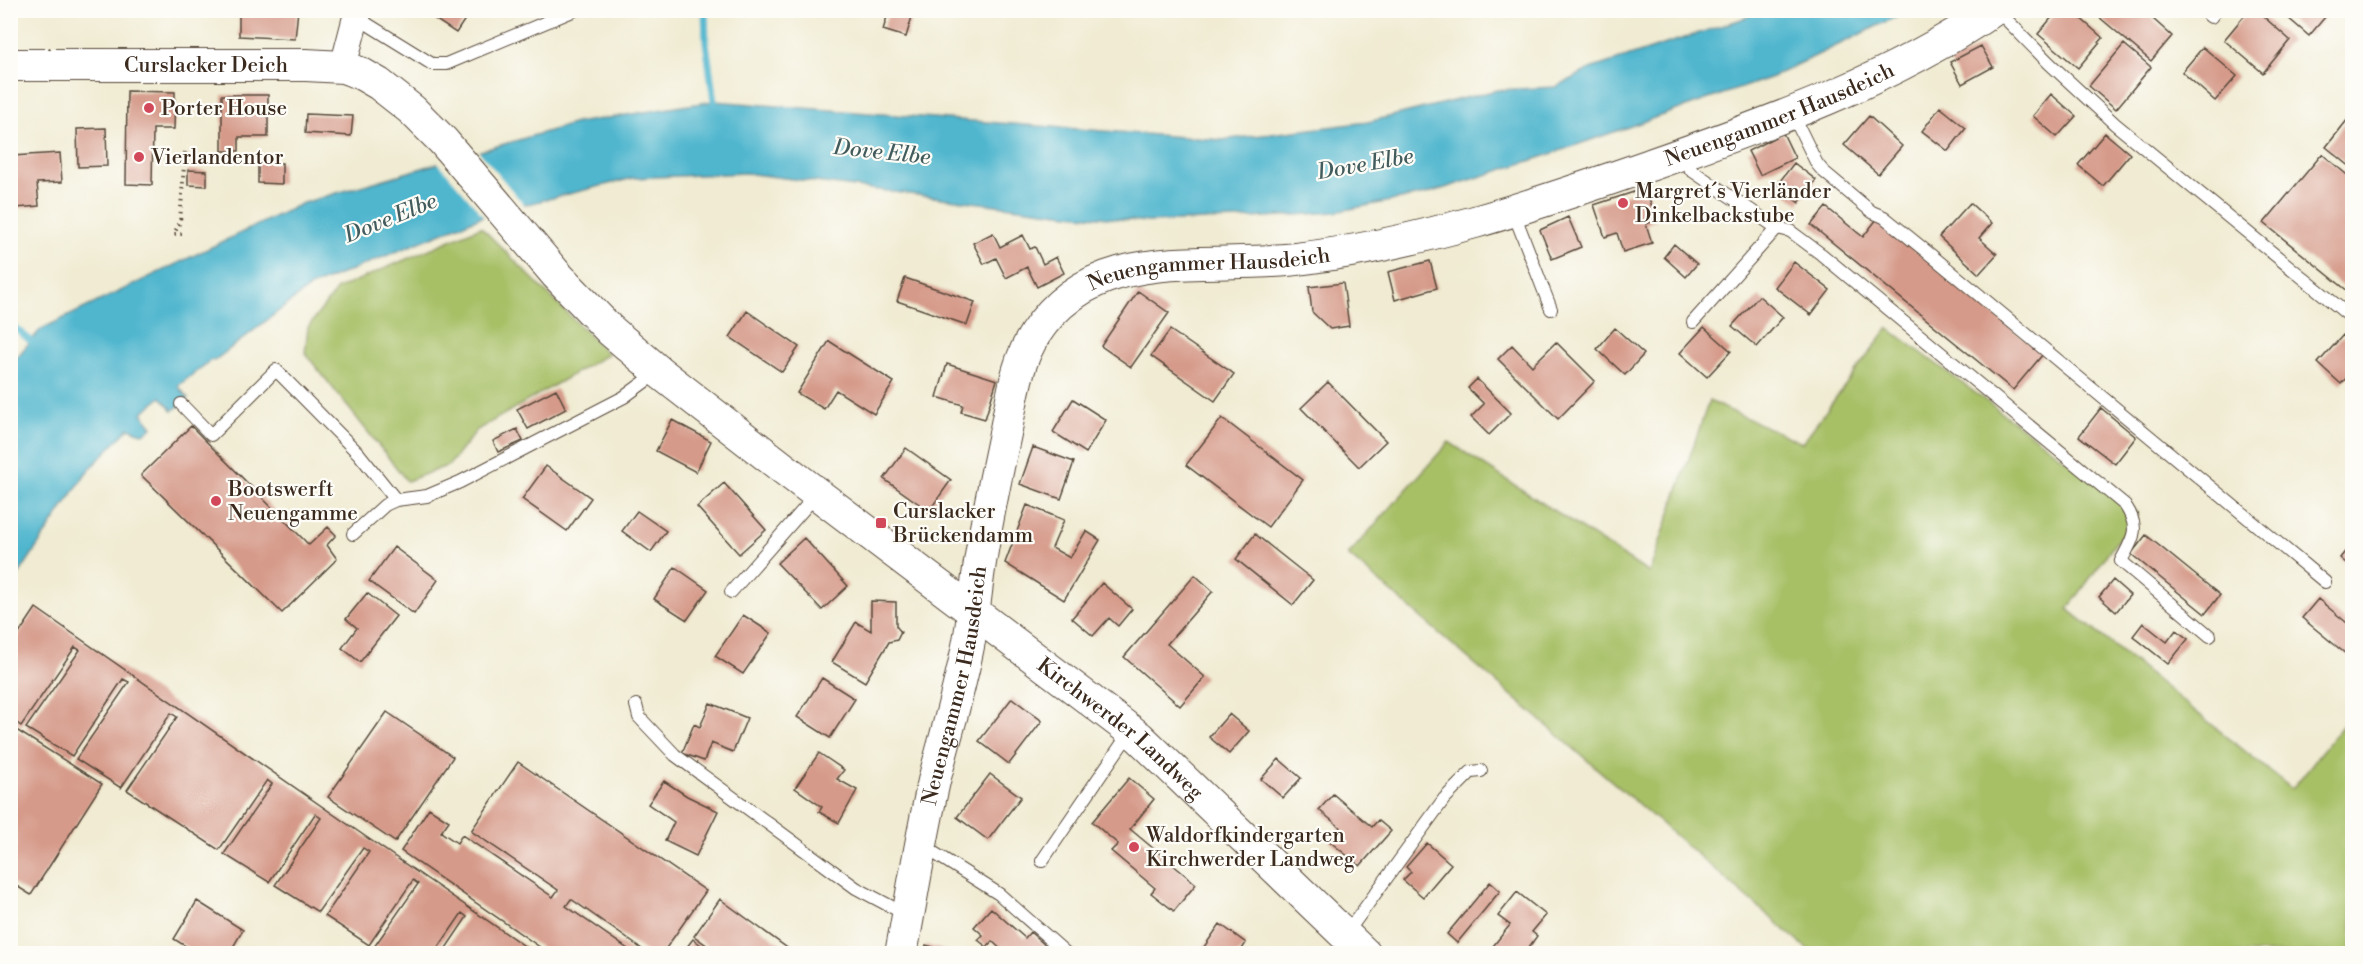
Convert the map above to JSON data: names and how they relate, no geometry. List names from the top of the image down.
{
  "streets": {
    "street": ["Curslacker Deich", "Neuengammer Hausdeich", "Kirchwerder Landweg"]
  },
  "crossings": [
    ["Neuengammer Hausdeich", "Kirchwerder Landweg"]
  ],
  "water": ["Dove Elbe"],
  "places": {
    "other": [
      "Porter House",
      "Vierlandentor",
      "Margret´s Vierländer Dinkelbackstube",
      "Bootswerft Neuengamme",
      "Waldorfkindergarten Kirchwerder Landweg"
    ],
    "transit": ["Curslacker Brückendamm"]
  }
}
